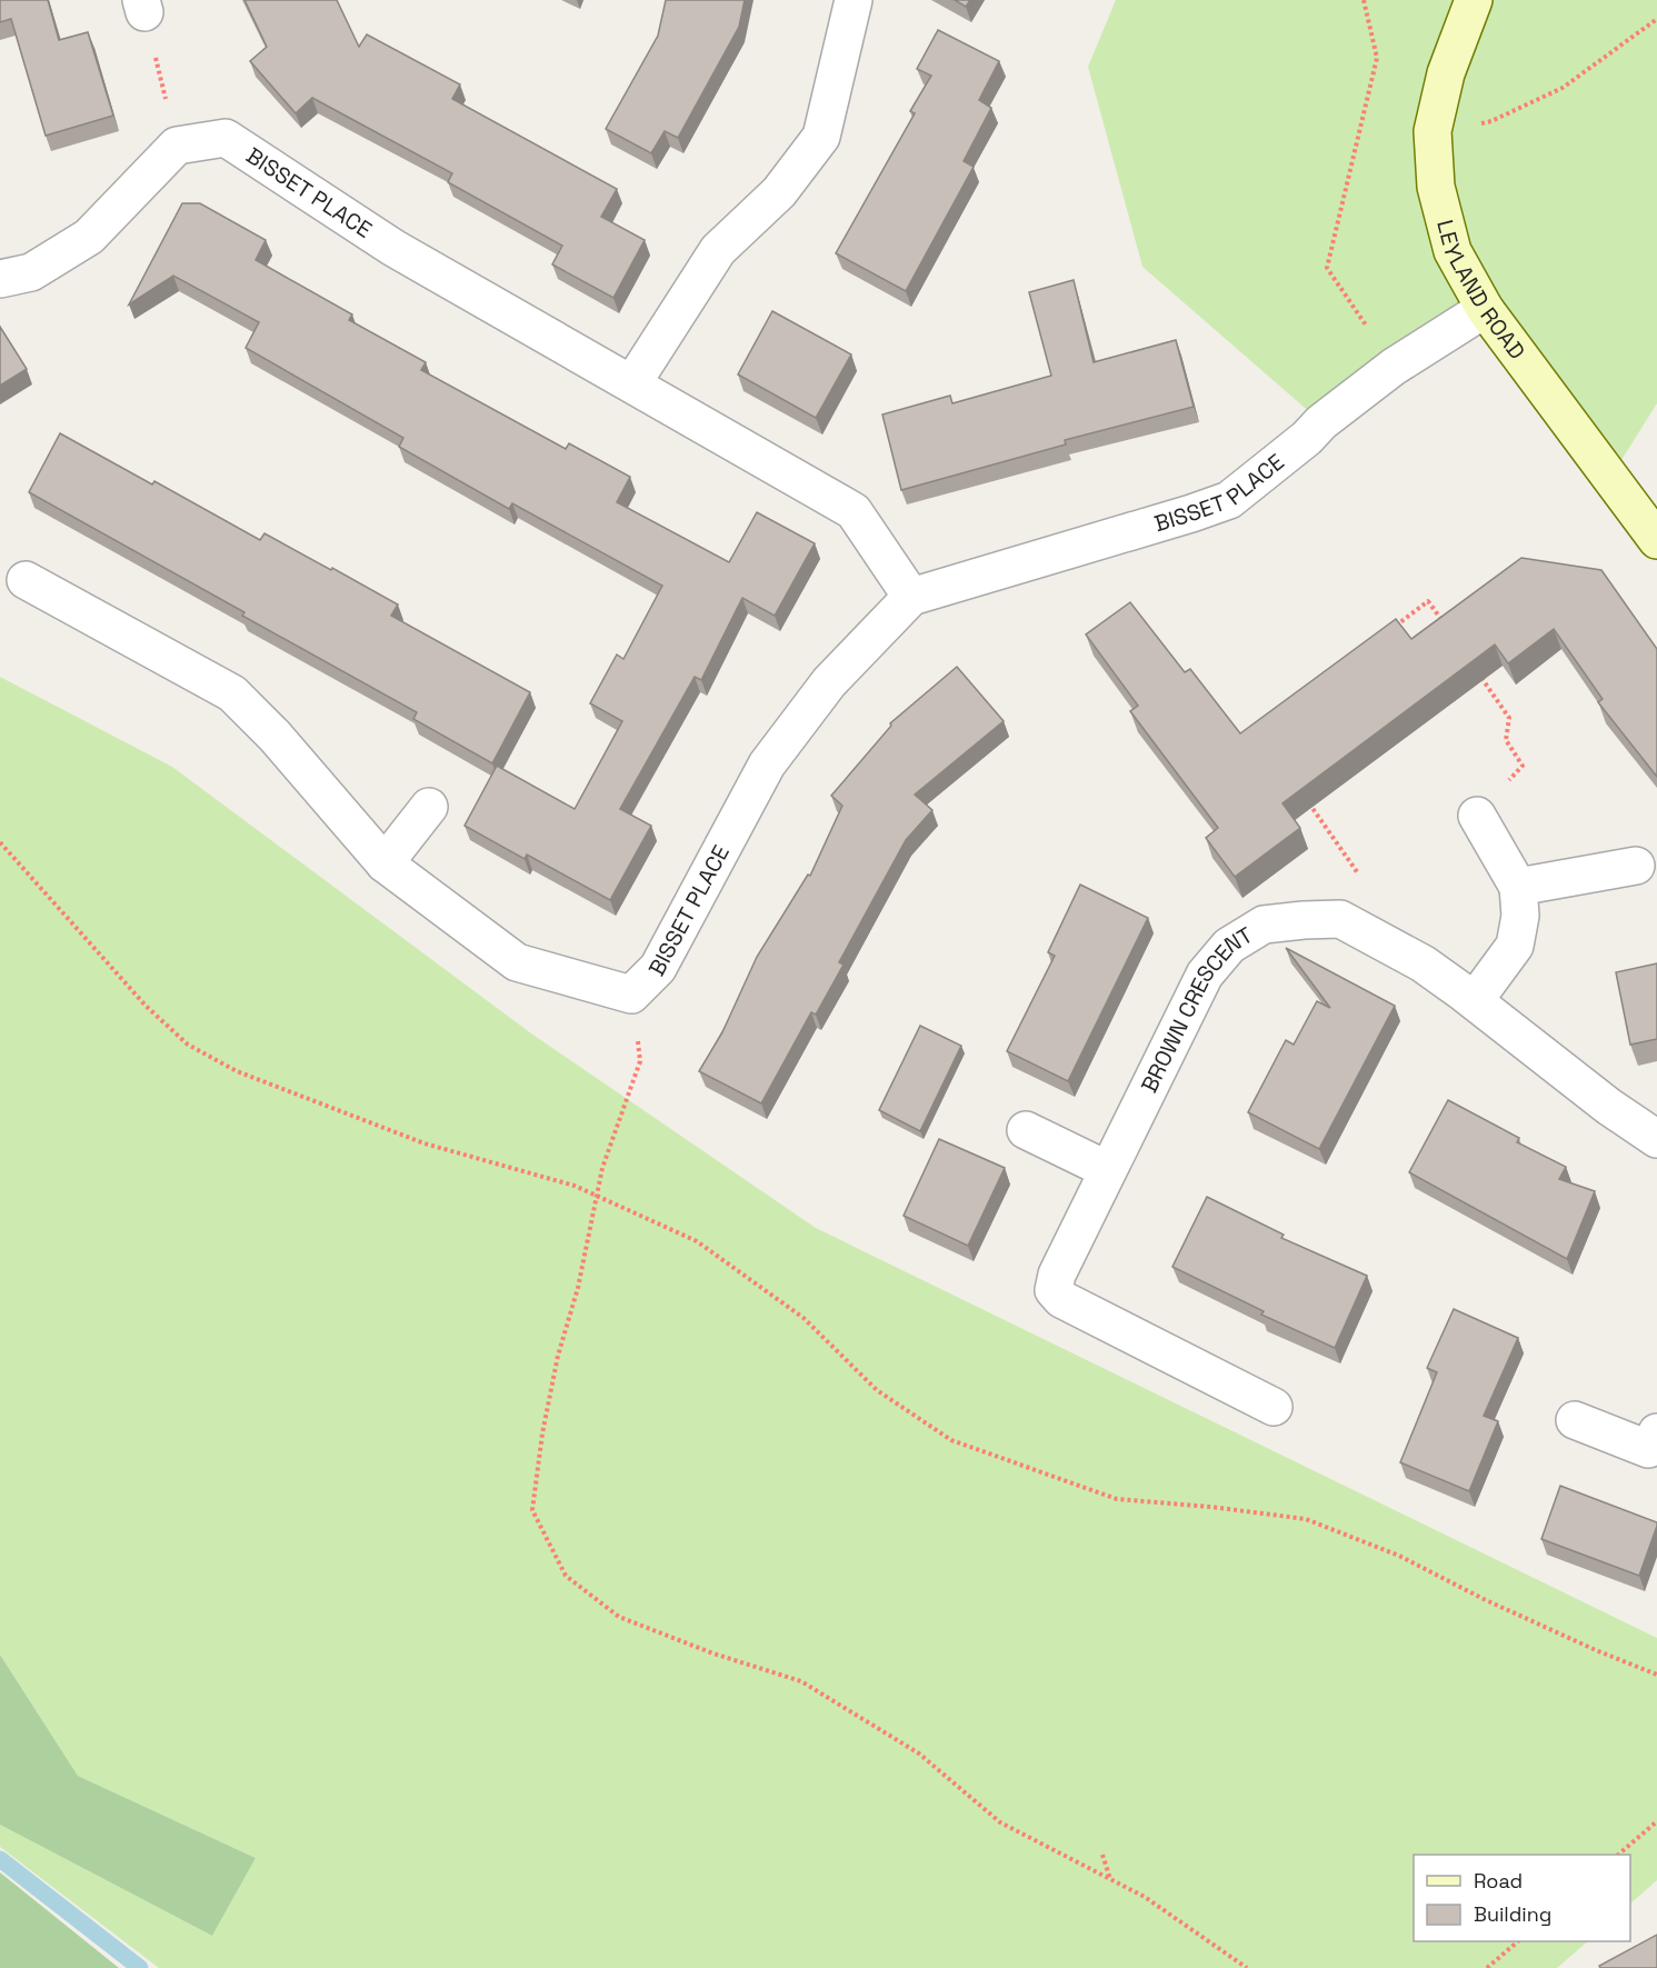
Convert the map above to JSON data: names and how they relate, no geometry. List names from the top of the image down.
{
  "streets": {
    "street": ["BISSET PLACE", "LEYLAND ROAD", "BROWN CRESCENT"]
  },
  "crossings": [
    ["BISSET PLACE", "LEYLAND ROAD"]
  ],
  "legend": ["Road", "Building"]
}
